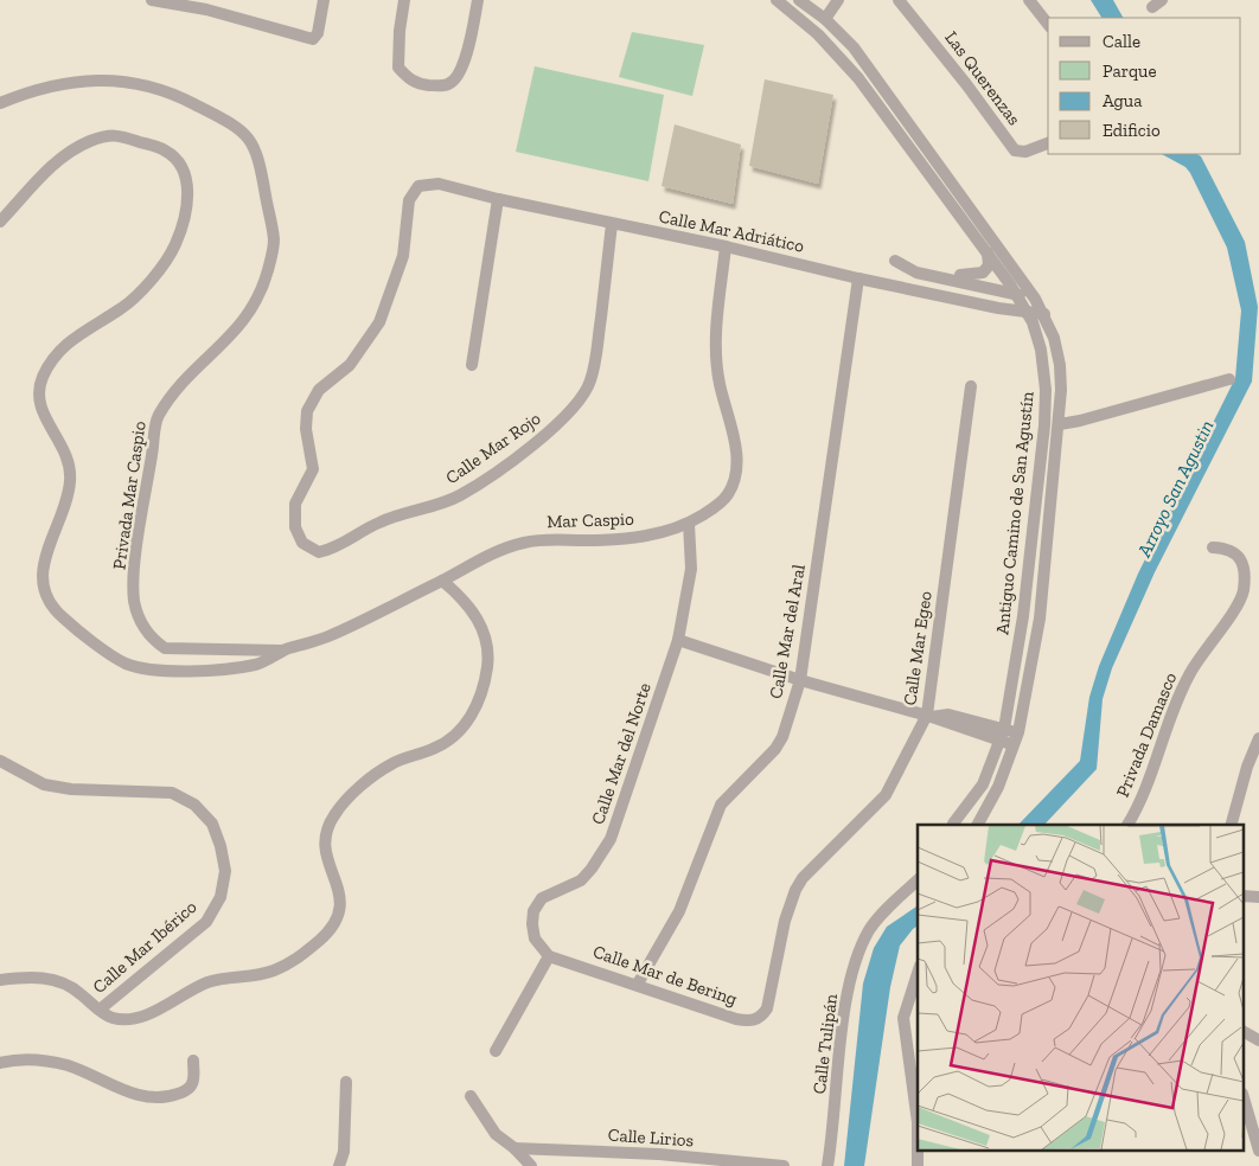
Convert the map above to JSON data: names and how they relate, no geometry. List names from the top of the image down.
{
  "streets": {
    "street": [
      "Las Querenzas",
      "Calle Mar Adriático",
      "Calle Mar Rojo",
      "Privada Mar Caspio",
      "Antiguo Camino de San Agustín",
      "Mar Caspio",
      "Calle Mar del Aral",
      "Calle Mar Egeo",
      "Privada Damasco",
      "Calle Mar del Norte",
      "Calle Mar Ibérico",
      "Calle Mar de Bering",
      "Calle Tulipán",
      "Calle Lirios"
    ]
  },
  "crossings": [
    ["Calle Mar Adriático", "Calle Mar Rojo"],
    ["Calle Mar Adriático", "Antiguo Camino de San Agustín"],
    ["Calle Mar Adriático", "Mar Caspio"],
    ["Calle Mar Adriático", "Calle Mar del Aral"],
    ["Privada Mar Caspio", "Mar Caspio"],
    ["Mar Caspio", "Calle Mar del Norte"],
    ["Mar Caspio", "Calle Mar Ibérico"],
    ["Calle Mar del Aral", "Calle Mar de Bering"],
    ["Calle Mar Egeo", "Calle Mar de Bering"],
    ["Calle Mar del Norte", "Calle Mar de Bering"]
  ],
  "water": ["Arroyo San Agustin"],
  "legend": [
    "Calle",
    "Parque",
    "Agua",
    "Edificio"
  ]
}
